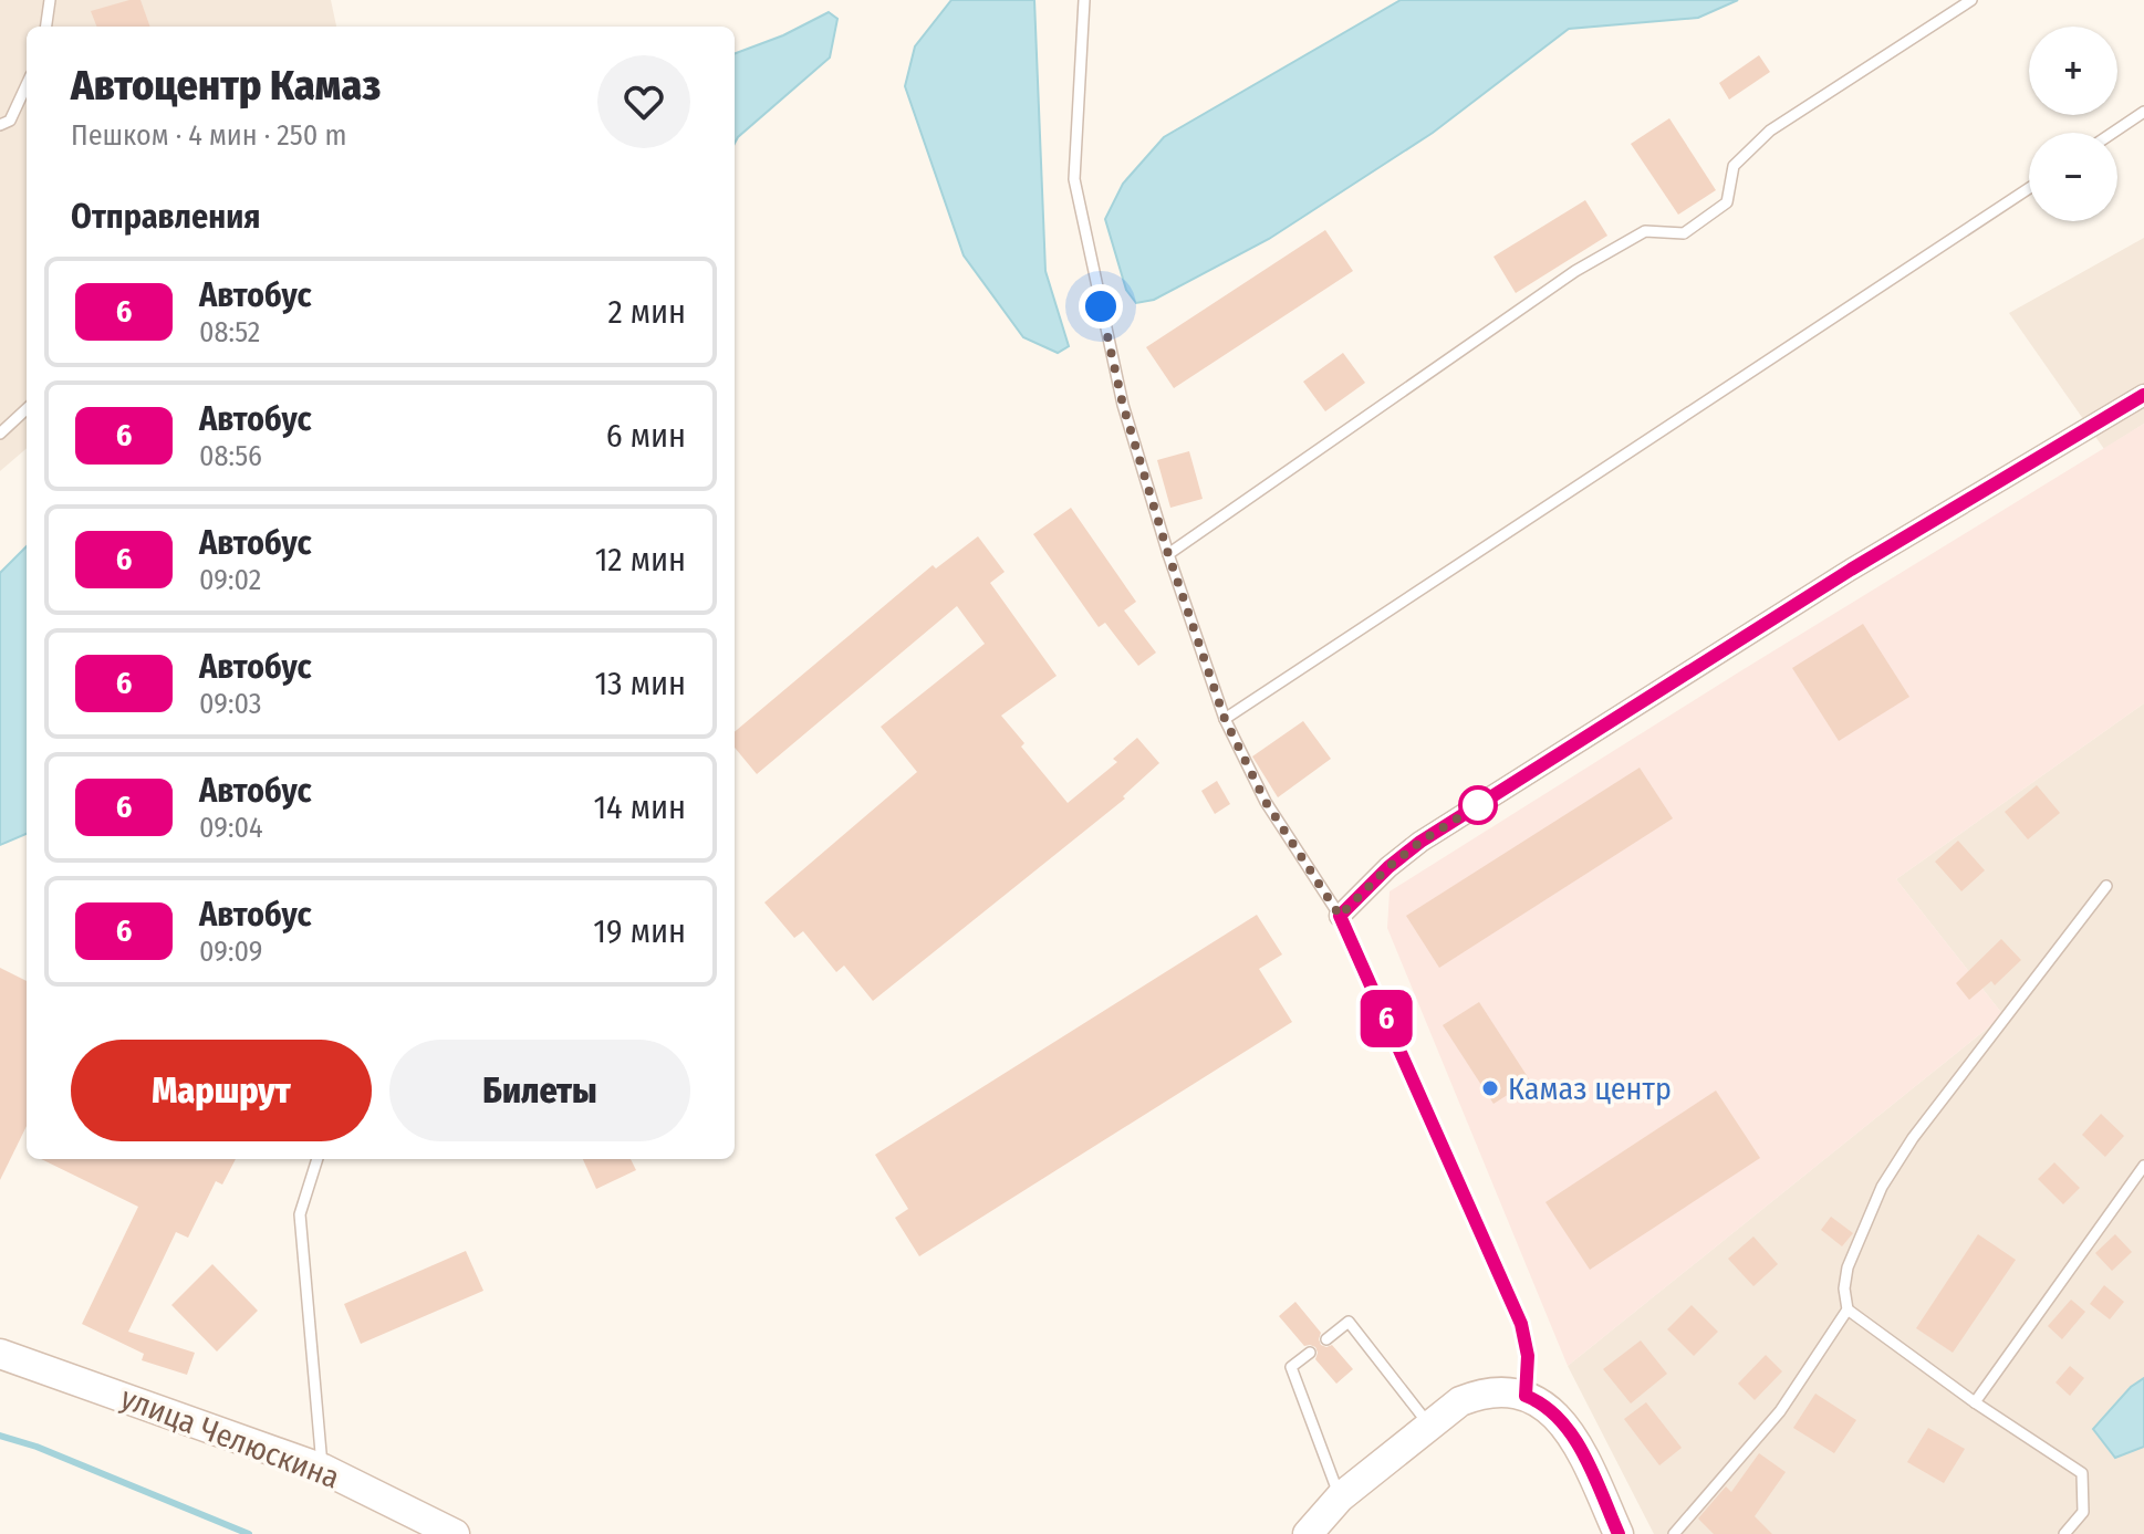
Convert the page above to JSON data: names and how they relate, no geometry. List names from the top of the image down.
{
  "streets": {
    "street": ["улица Челюскина"]
  },
  "places": ["Камаз центр"],
  "lines": ["bus line 6"],
  "page": {
    "on_map": "6",
    "map_buttons": ["+", "−"],
    "heading": [
      ["Автоцентр Камаз", "Пешком · 4 мин · 250 m"],
      "Отправления"
    ],
    "list": [
      {
        "mark": "6",
        "name": "Автобус",
        "note": "08:52",
        "value": "2 мин"
      },
      {
        "mark": "6",
        "name": "Автобус",
        "note": "08:56",
        "value": "6 мин"
      },
      {
        "mark": "6",
        "name": "Автобус",
        "note": "09:02",
        "value": "12 мин"
      },
      {
        "mark": "6",
        "name": "Автобус",
        "note": "09:03",
        "value": "13 мин"
      },
      {
        "mark": "6",
        "name": "Автобус",
        "note": "09:04",
        "value": "14 мин"
      },
      {
        "mark": "6",
        "name": "Автобус",
        "note": "09:09",
        "value": "19 мин"
      }
    ],
    "buttons": ["Маршрут", "Билеты"]
  }
}
